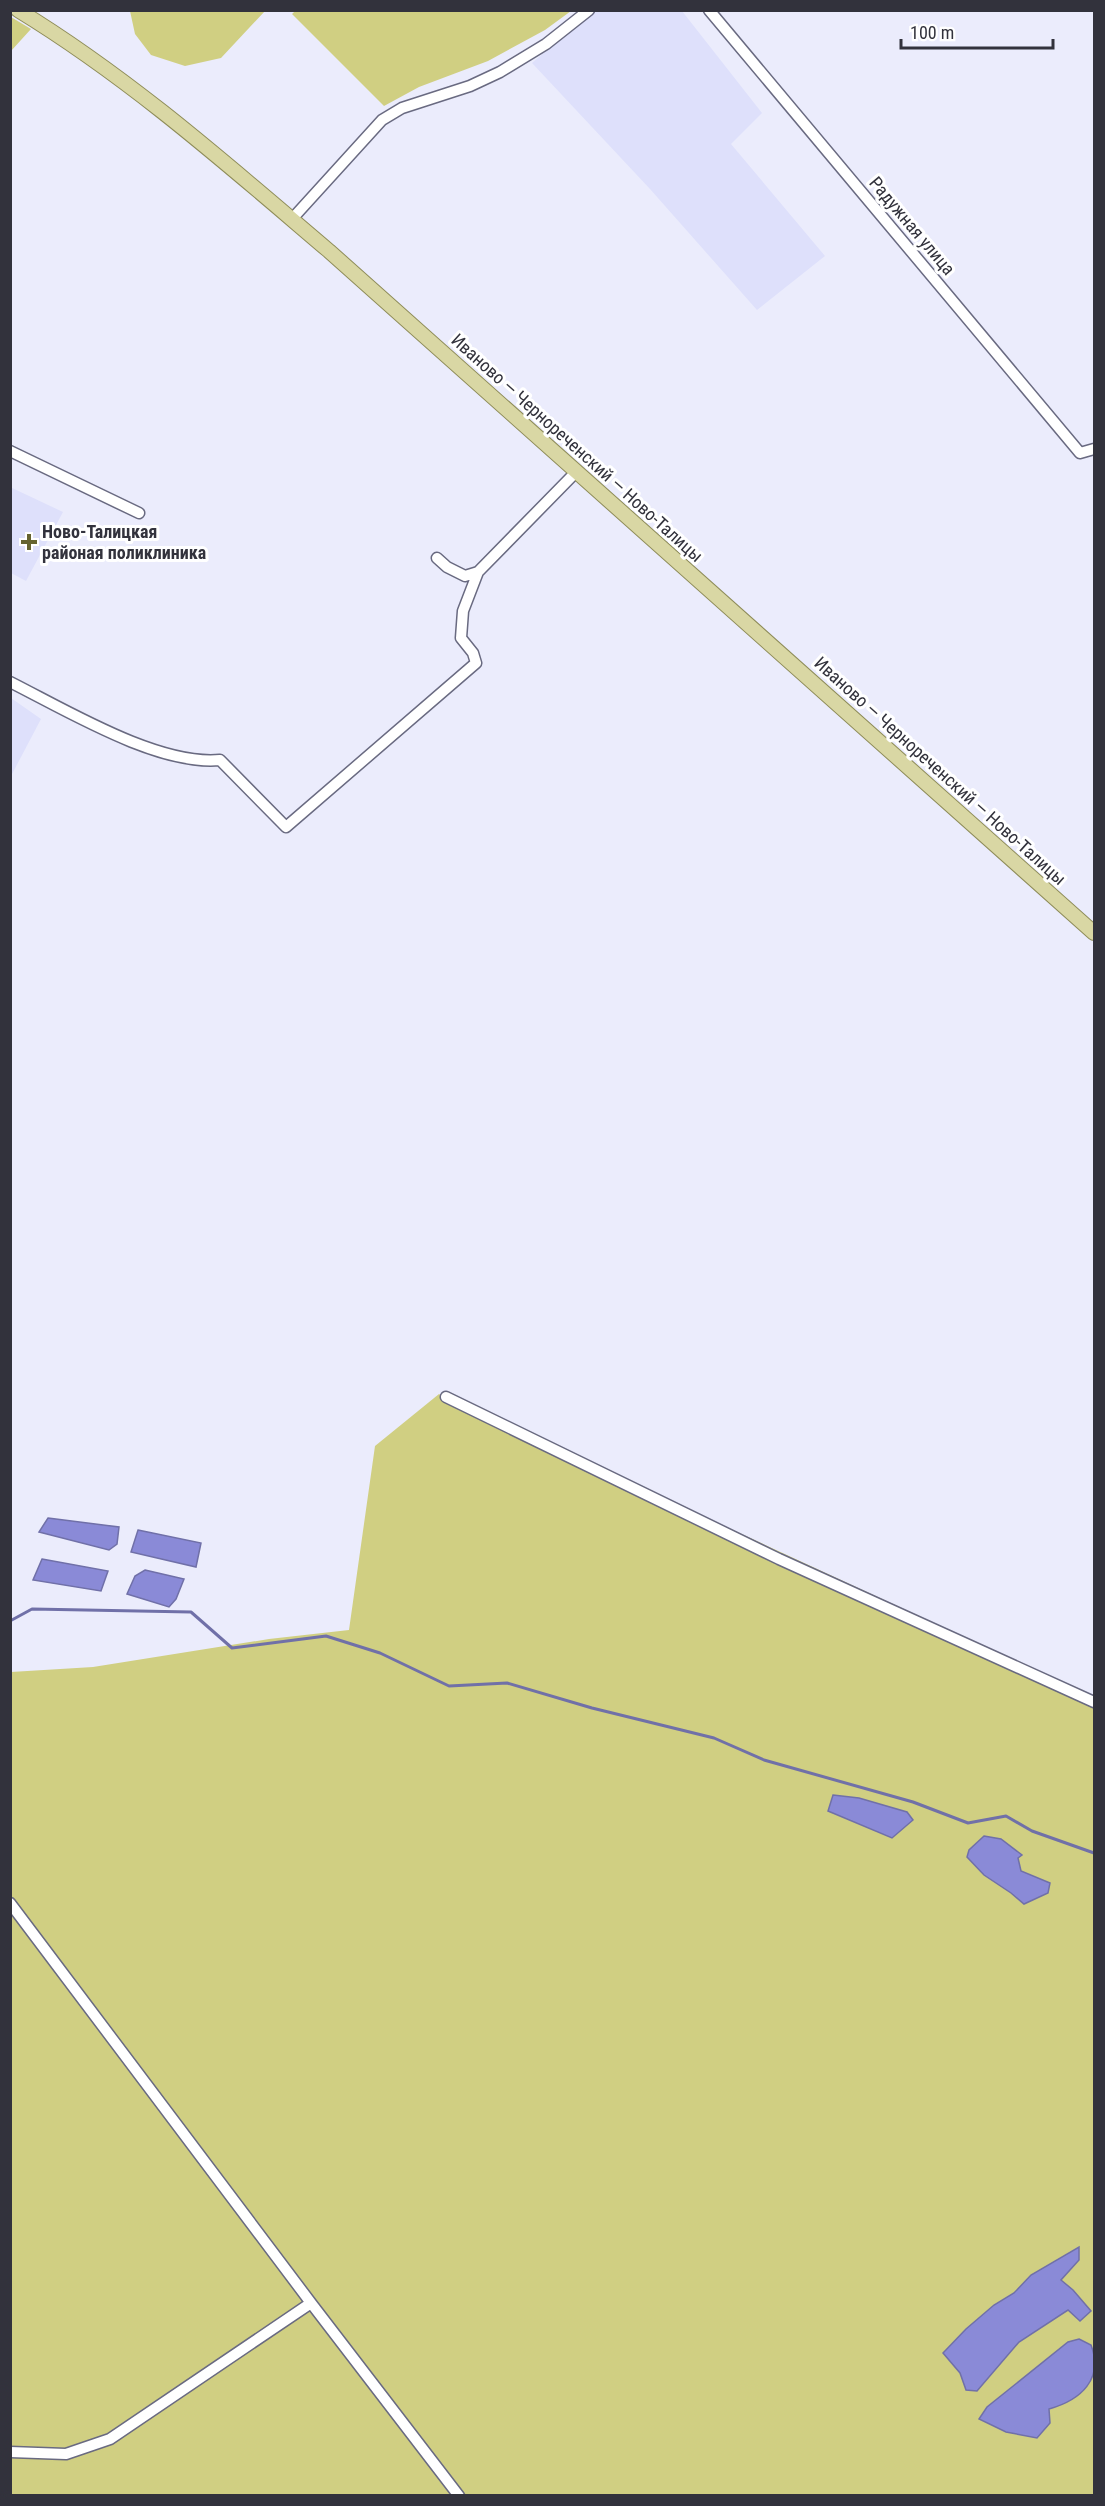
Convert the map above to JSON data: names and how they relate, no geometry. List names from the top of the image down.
{
  "streets": {
    "main road": ["Иваново — Чернореченский — Ново-Талицы"],
    "street": ["Радужная улица"]
  },
  "places": {
    "health": ["Ново-Талицкая районая поликлиника"]
  },
  "scale_bar": "100 m"
}
